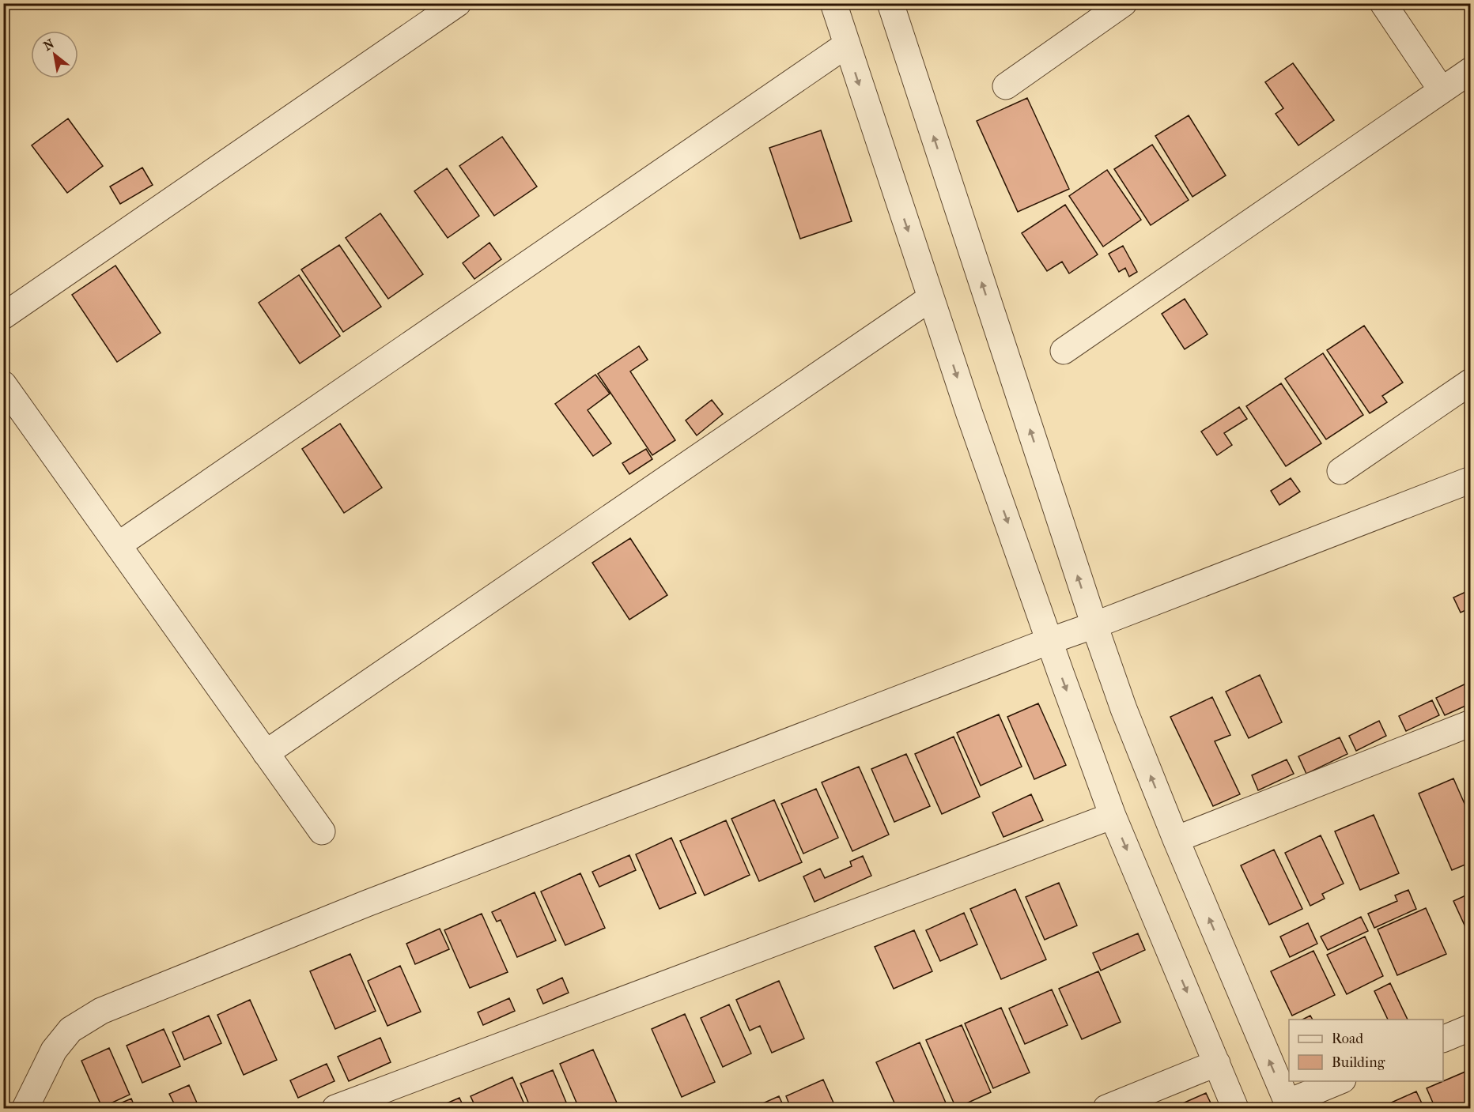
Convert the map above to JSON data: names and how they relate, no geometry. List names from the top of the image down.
{
  "legend": ["Road", "Building"],
  "north": "top left"
}
